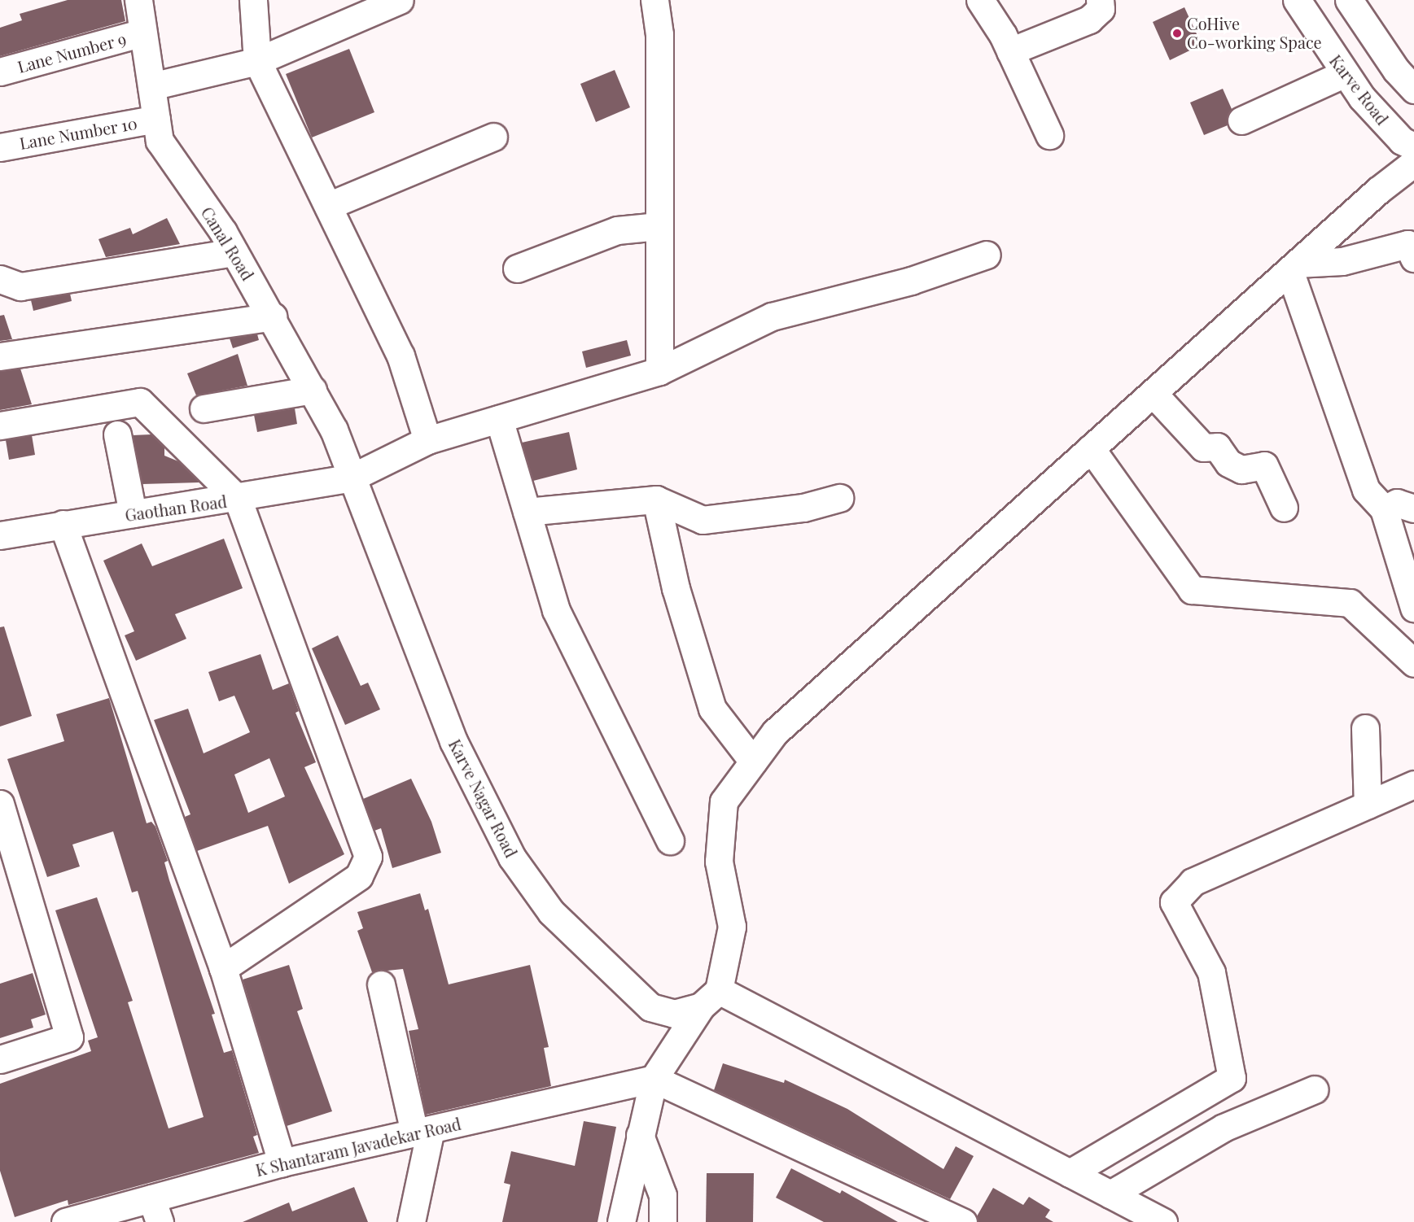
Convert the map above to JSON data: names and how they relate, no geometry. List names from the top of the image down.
{
  "streets": {
    "street": [
      "Lane Number 9",
      "Karve Road",
      "Lane Number 10",
      "Canal Road",
      "Gaothan Road",
      "Karve Nagar Road",
      "K Shantaram Javadekar Road"
    ]
  },
  "crossings": [
    ["Lane Number 9", "Canal Road"],
    ["Lane Number 10", "Canal Road"],
    ["Canal Road", "Gaothan Road"],
    ["Canal Road", "Karve Nagar Road"],
    ["Gaothan Road", "Karve Nagar Road"]
  ],
  "places": ["CoHive Co-working Space"]
}
